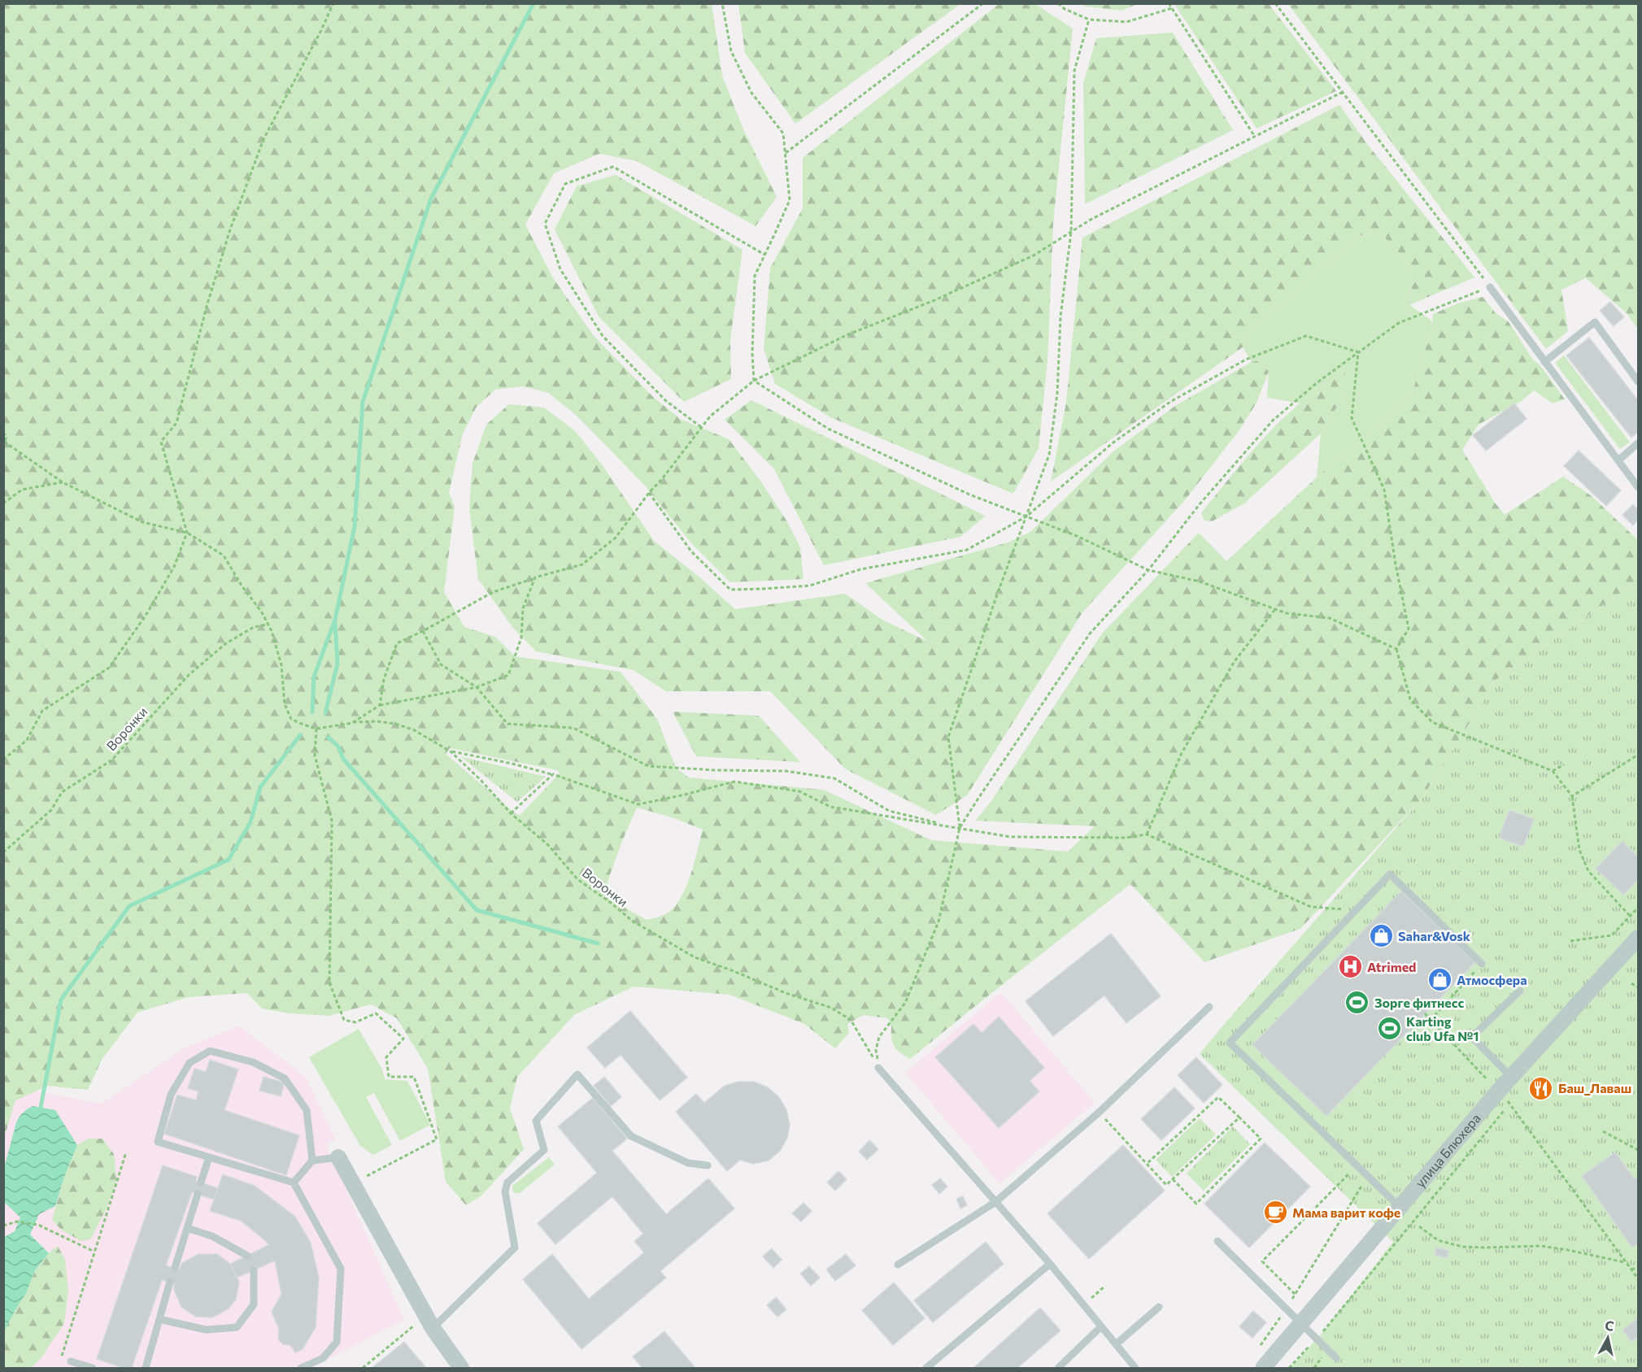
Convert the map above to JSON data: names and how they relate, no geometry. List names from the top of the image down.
{
  "streets": {
    "street": ["улица Блюхера"],
    "path": ["Воронки"]
  },
  "places": {
    "shop": ["Sahar&Vosk", "Атмосфера"],
    "hospital": ["Atrimed"],
    "sports": ["Зорге фитнесс", "Karting club Ufa №1"],
    "restaurant": ["Баш_Лаваш"],
    "cafe": ["Мама варит кофе"]
  },
  "north": "top"
}
